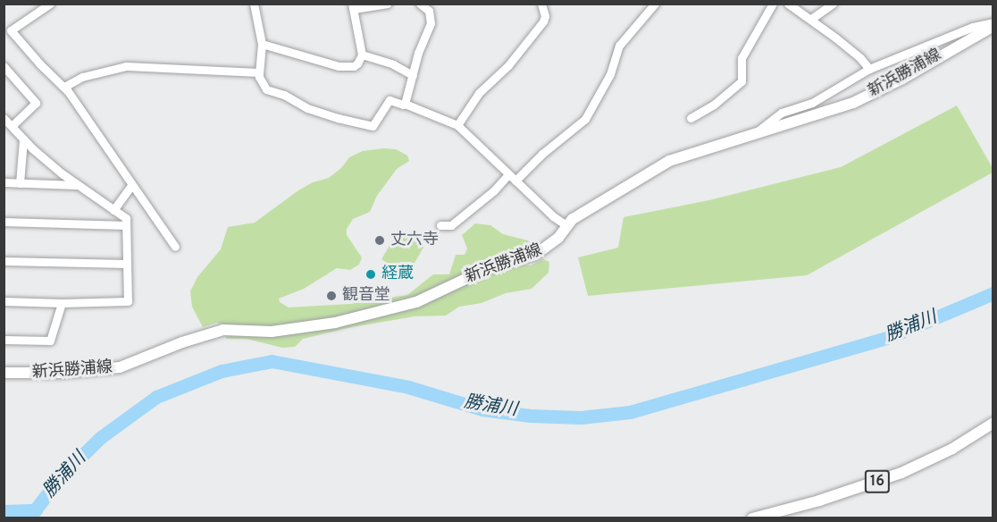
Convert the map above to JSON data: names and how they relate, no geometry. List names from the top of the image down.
{
  "streets": {
    "main road": ["新浜勝浦線", "16"]
  },
  "water": ["勝浦川"],
  "places": ["丈六寺", "経蔵", "観音堂"]
}
